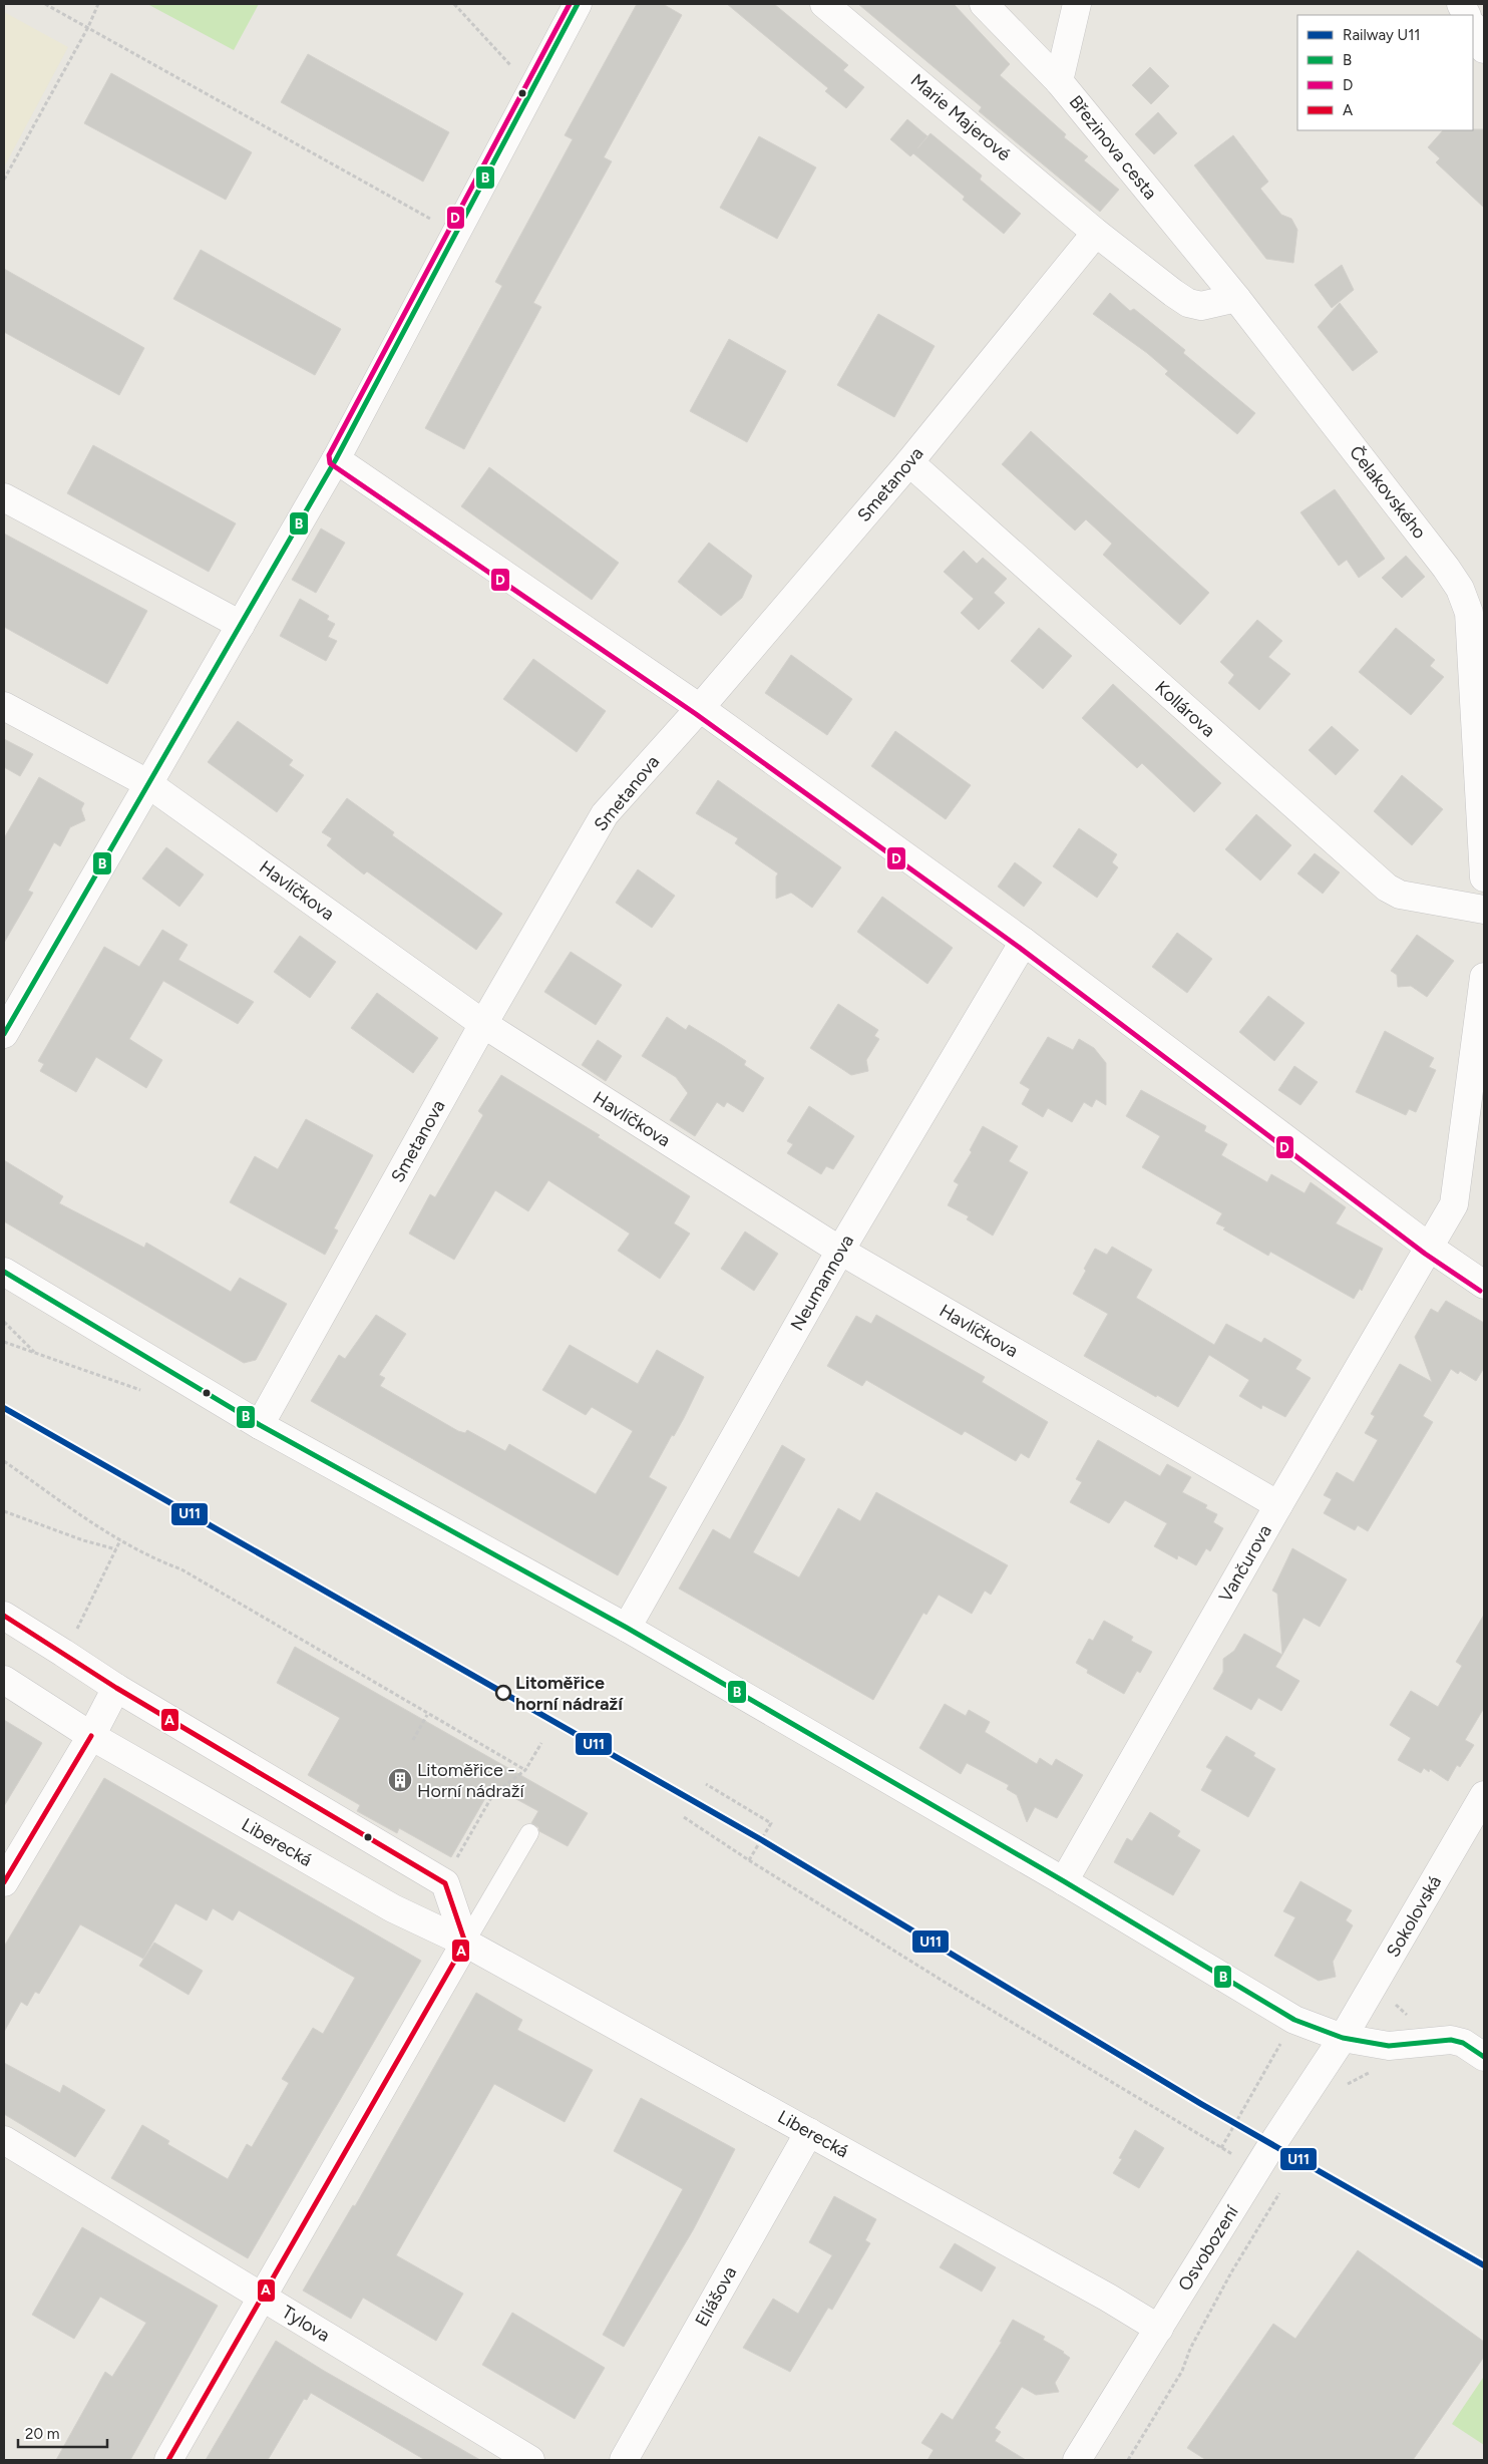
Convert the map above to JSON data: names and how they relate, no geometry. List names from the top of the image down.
{
  "streets": {
    "street": [
      "Marie Majerové",
      "Březinova cesta",
      "Smetanova",
      "Čelakovského",
      "Kollárova",
      "Havlíčkova",
      "Neumannova",
      "Vančurova",
      "Liberecká",
      "Sokolovská",
      "Osvobození",
      "Eliášova",
      "Tylova"
    ]
  },
  "crossings": [
    ["Marie Majerové", "Smetanova"],
    ["Březinova cesta", "Čelakovského"],
    ["Smetanova", "Kollárova"],
    ["Smetanova", "Havlíčkova"],
    ["Havlíčkova", "Neumannova"],
    ["Havlíčkova", "Vančurova"],
    ["Liberecká", "Osvobození"],
    ["Liberecká", "Eliášova"],
    ["Sokolovská", "Osvobození"]
  ],
  "places": {
    "other": ["Litoměřice horní nádraží"],
    "building": ["Litoměřice - Horní nádraží"]
  },
  "lines": [
    "transit line B",
    "transit line D",
    "rail line U11",
    "transit line A"
  ],
  "legend": [
    "Railway U11",
    "B",
    "D",
    "A"
  ],
  "scale_bar": "20 m"
}
